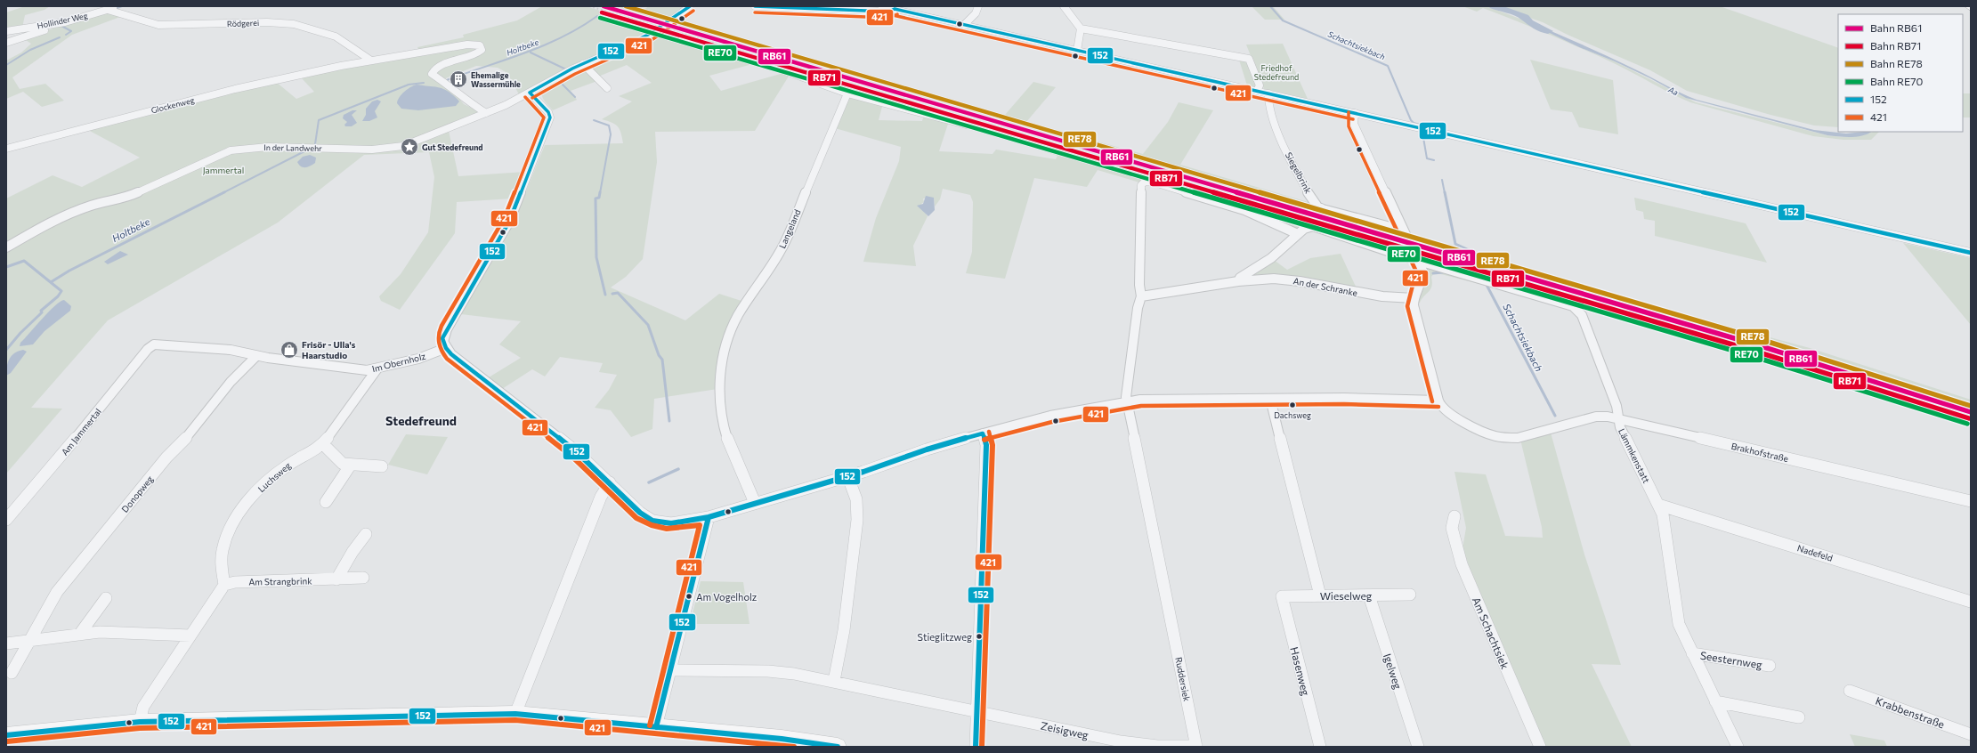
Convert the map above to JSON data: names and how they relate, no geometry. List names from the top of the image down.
{
  "streets": {
    "street": [
      "Hollinder Weg",
      "Rödgerei",
      "Glockenweg",
      "In der Landwehr",
      "Siegelbrink",
      "Langeland",
      "An der Schranke",
      "Im Obernholz",
      "Am Jammertal",
      "Brakhofstraße",
      "Lämmkenstatt",
      "Luchsweg",
      "Donopweg",
      "Nadefeld",
      "Am Strangbrink",
      "Wieselweg",
      "Am Schachtsiek",
      "Seesternweg",
      "Hasenweg",
      "Igelweg",
      "Ruddersiek",
      "Krabbenstraße",
      "Zeisigweg"
    ]
  },
  "crossings": [
    ["Hollinder Weg", "Rödgerei"],
    ["Rödgerei", "Glockenweg"],
    ["Glockenweg", "In der Landwehr"],
    ["An der Schranke", "Ruddersiek"],
    ["Im Obernholz", "Am Jammertal"],
    ["Im Obernholz", "Donopweg"],
    ["Brakhofstraße", "Lämmkenstatt"],
    ["Lämmkenstatt", "Nadefeld"],
    ["Lämmkenstatt", "Seesternweg"],
    ["Luchsweg", "Am Strangbrink"],
    ["Wieselweg", "Hasenweg"],
    ["Wieselweg", "Igelweg"],
    ["Ruddersiek", "Zeisigweg"]
  ],
  "districts": ["Stedefreund"],
  "water": ["Schachtsiekbach", "Holtbeke", "Aa"],
  "parks": ["Friedhof Stedefreund", "Jammertal"],
  "places": {
    "building": ["Ehemalige Wassermühle"],
    "place": ["Gut Stedefreund"],
    "shop": ["Frisör - Ulla's Haarstudio"],
    "other": ["Dachsweg", "Am Vogelholz", "Stieglitzweg"]
  },
  "lines": [
    "rail line RB61",
    "rail line RE78",
    "transit line 152",
    "transit line 421",
    "rail line RB71",
    "rail line RE70"
  ],
  "legend": [
    "Bahn RB61",
    "Bahn RB71",
    "Bahn RE78",
    "Bahn RE70",
    "152",
    "421"
  ]
}
